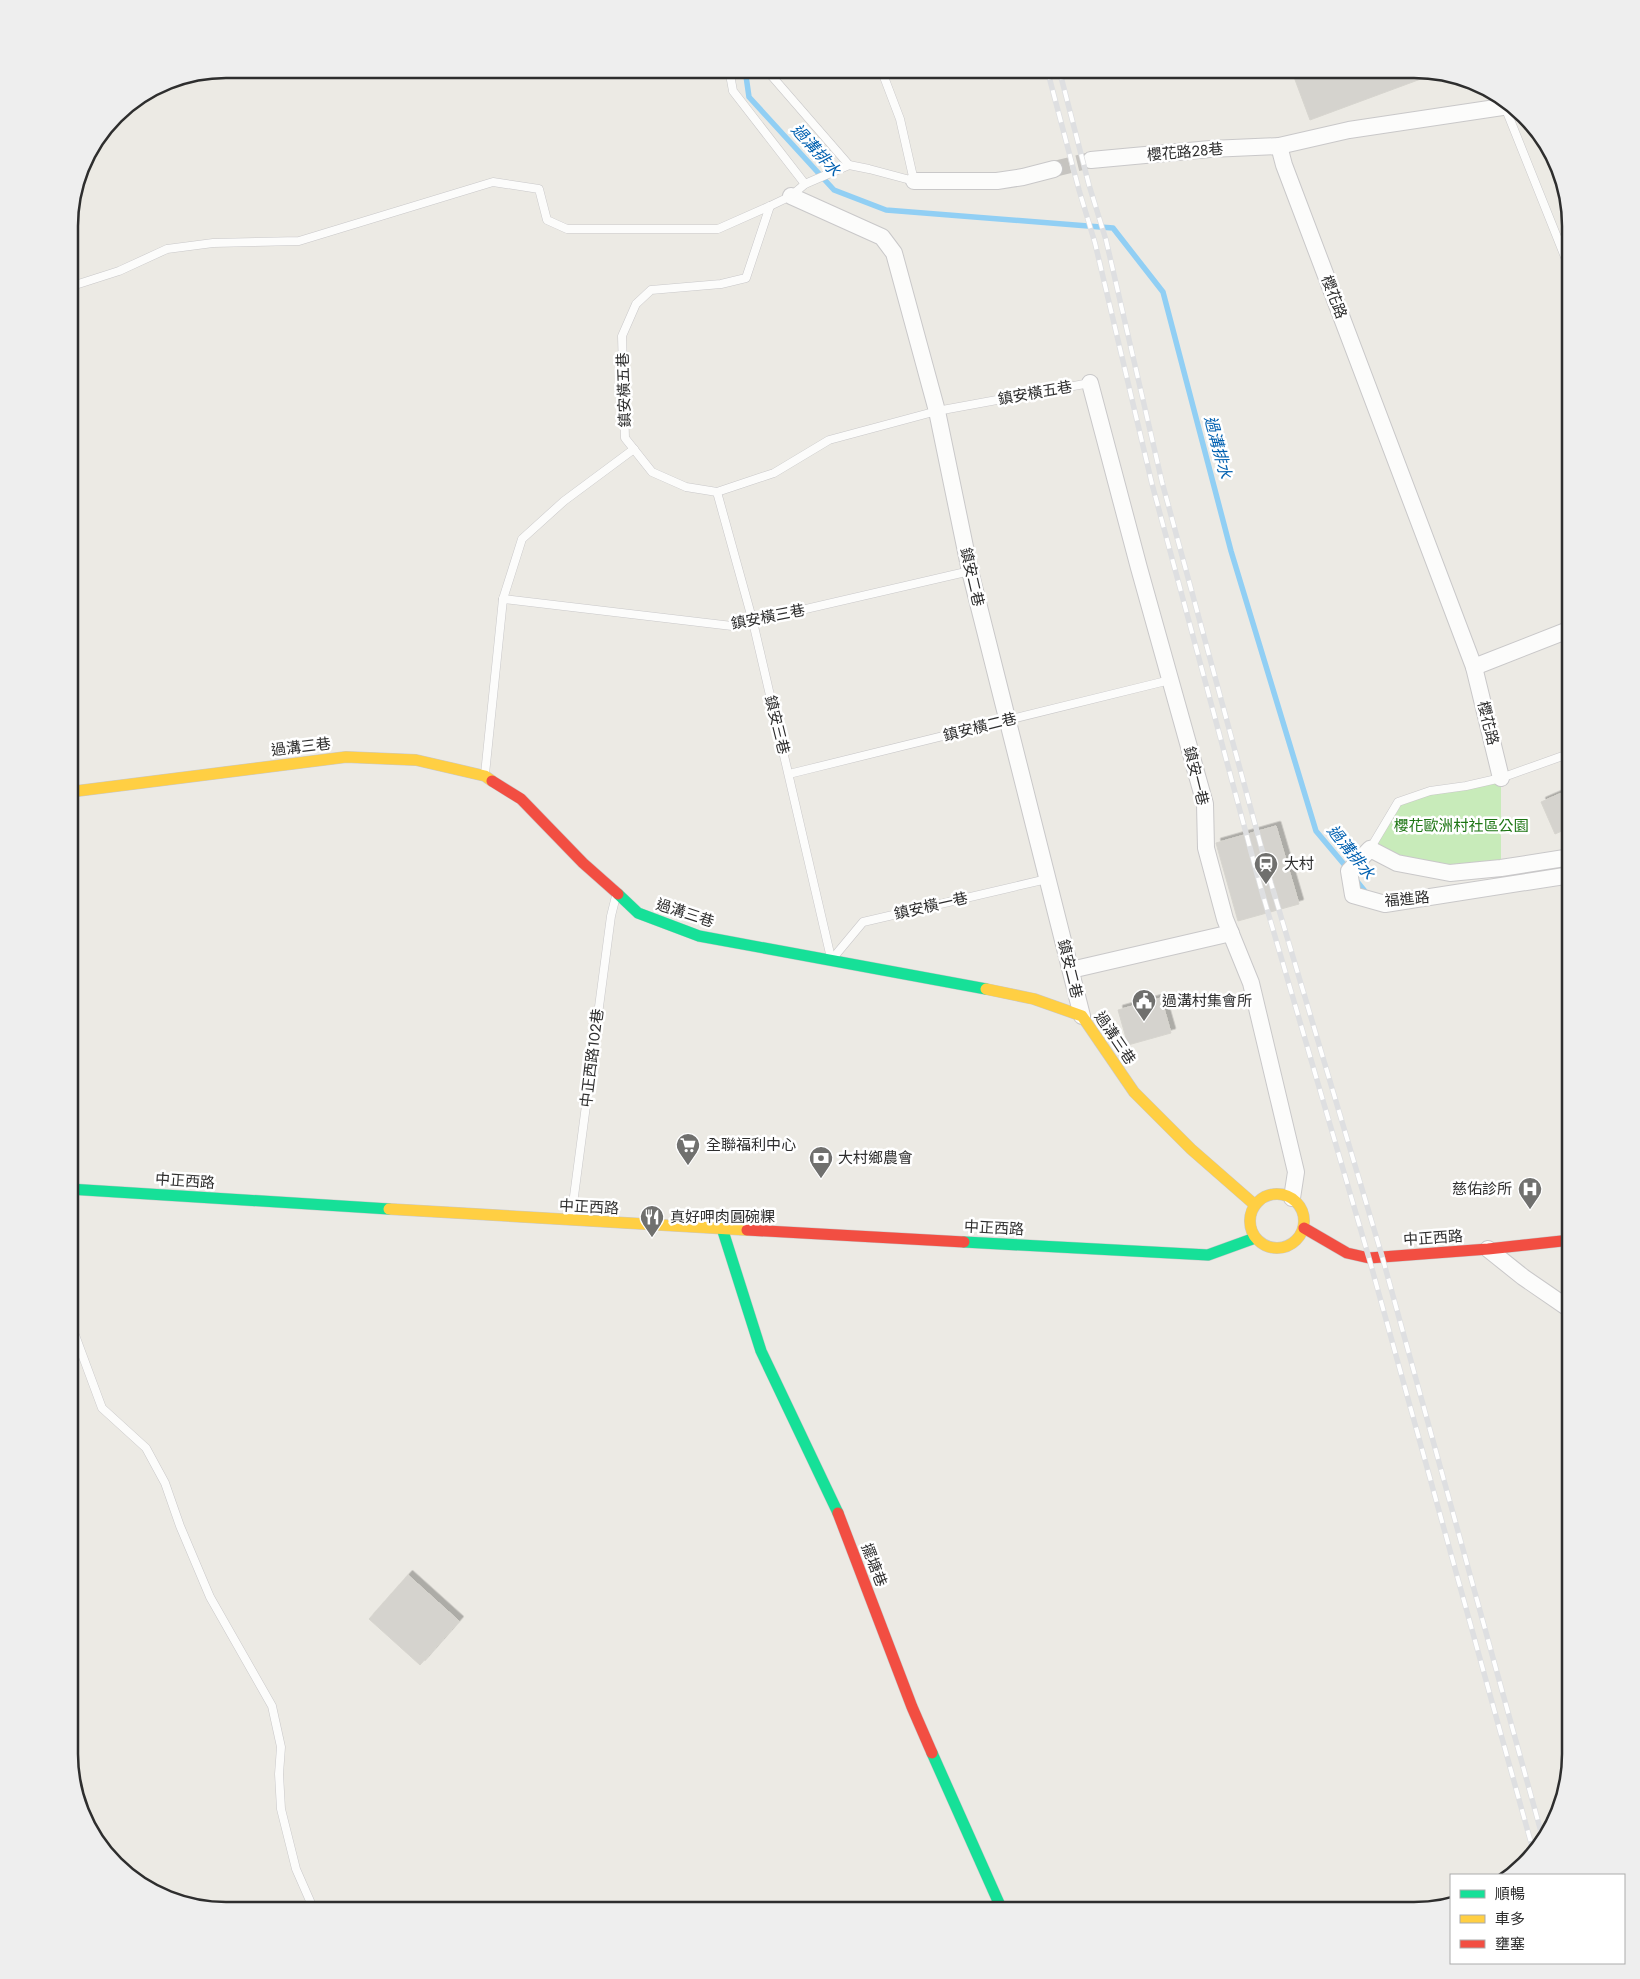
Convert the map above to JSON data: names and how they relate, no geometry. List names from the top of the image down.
{
  "streets": {
    "street": [
      "櫻花路28巷",
      "櫻花路",
      "鎮安二巷",
      "過溝三巷",
      "鎮安一巷",
      "福進路",
      "中正西路",
      "擺塘巷"
    ],
    "lane": [
      "鎮安橫五巷",
      "鎮安橫三巷",
      "鎮安三巷",
      "鎮安橫二巷",
      "鎮安橫一巷",
      "中正西路102巷"
    ]
  },
  "crossings": [
    ["櫻花路28巷", "櫻花路"],
    ["鎮安橫五巷", "鎮安二巷"],
    ["鎮安橫五巷", "鎮安三巷"],
    ["鎮安橫五巷", "鎮安一巷"],
    ["鎮安二巷", "鎮安橫三巷"],
    ["鎮安二巷", "鎮安橫二巷"],
    ["鎮安二巷", "過溝三巷"],
    ["鎮安二巷", "鎮安橫一巷"],
    ["鎮安橫三巷", "鎮安三巷"],
    ["鎮安三巷", "鎮安橫二巷"],
    ["鎮安三巷", "過溝三巷"],
    ["鎮安三巷", "鎮安橫一巷"],
    ["鎮安橫二巷", "鎮安一巷"],
    ["過溝三巷", "鎮安一巷"],
    ["過溝三巷", "鎮安橫一巷"],
    ["過溝三巷", "中正西路102巷"],
    ["過溝三巷", "中正西路"],
    ["鎮安一巷", "中正西路"],
    ["中正西路102巷", "中正西路"],
    ["中正西路", "擺塘巷"]
  ],
  "water": ["過溝排水"],
  "parks": ["櫻花歐洲村社區公園"],
  "places": {
    "station": ["大村"],
    "public building": ["過溝村集會所"],
    "supermarket": ["全聯福利中心"],
    "bank": ["大村鄉農會"],
    "hospital": ["慈佑診所"],
    "restaurant": ["真好呷肉圓碗粿"]
  },
  "legend": ["順暢", "車多", "壅塞"]
}
